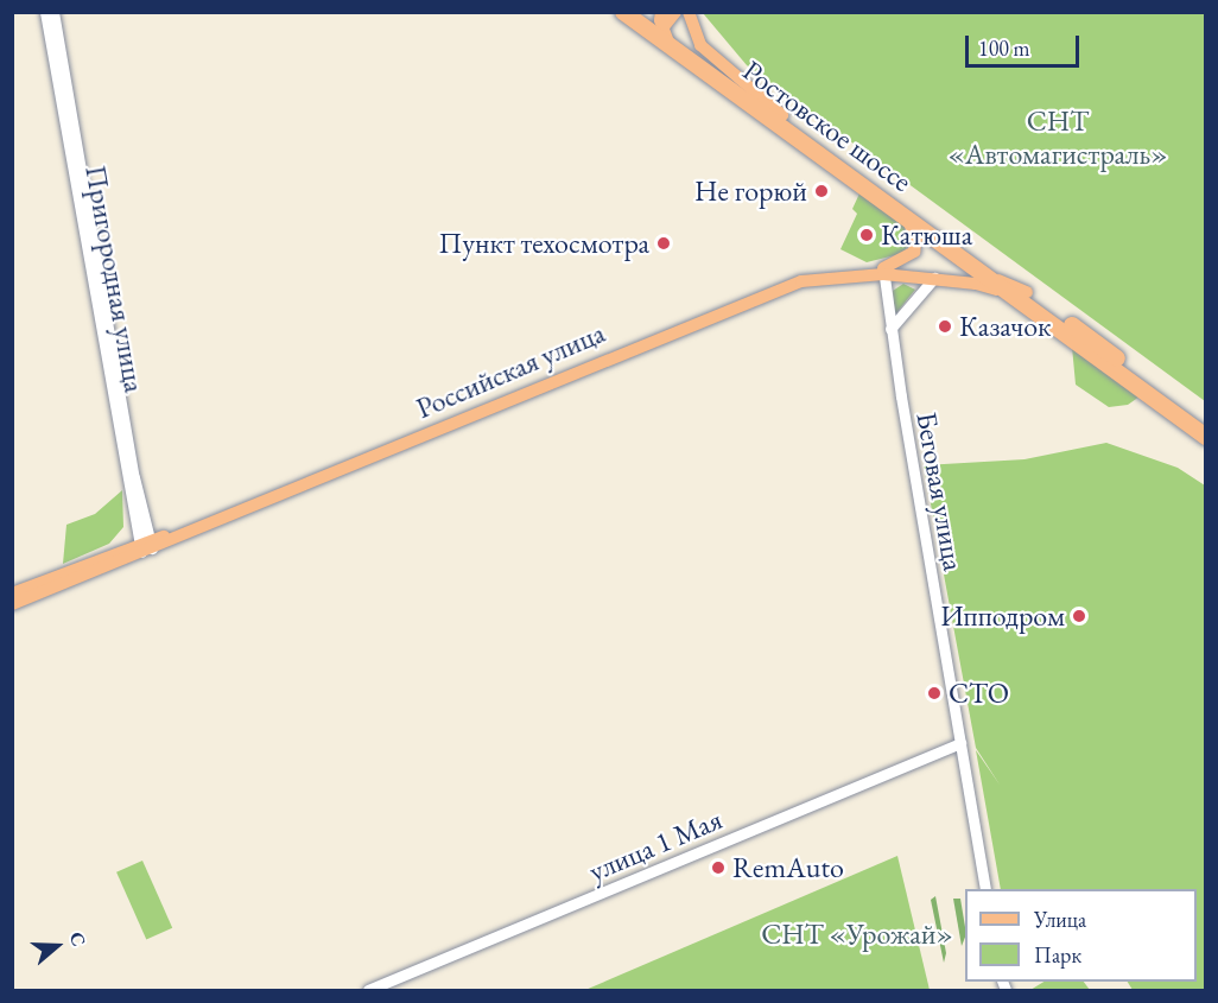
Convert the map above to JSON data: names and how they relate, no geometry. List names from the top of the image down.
{
  "streets": {
    "highway": ["Ростовское шоссе"],
    "main road": ["Российская улица"],
    "street": ["Пригородная улица", "Беговая улица", "улица 1 Мая"]
  },
  "crossings": [
    ["Ростовское шоссе", "Российская улица"],
    ["Пригородная улица", "Российская улица"],
    ["Российская улица", "Беговая улица"],
    ["Беговая улица", "улица 1 Мая"]
  ],
  "parks": ["СНТ «Автомагистраль»", "СНТ «Урожай»"],
  "places": [
    "Не горюй",
    "Катюша",
    "Пункт техосмотра",
    "Казачок",
    "Ипподром",
    "СТО",
    "RemAuto"
  ],
  "legend": ["Улица", "Парк"],
  "scale_bar": "100 m",
  "north": "right"
}
